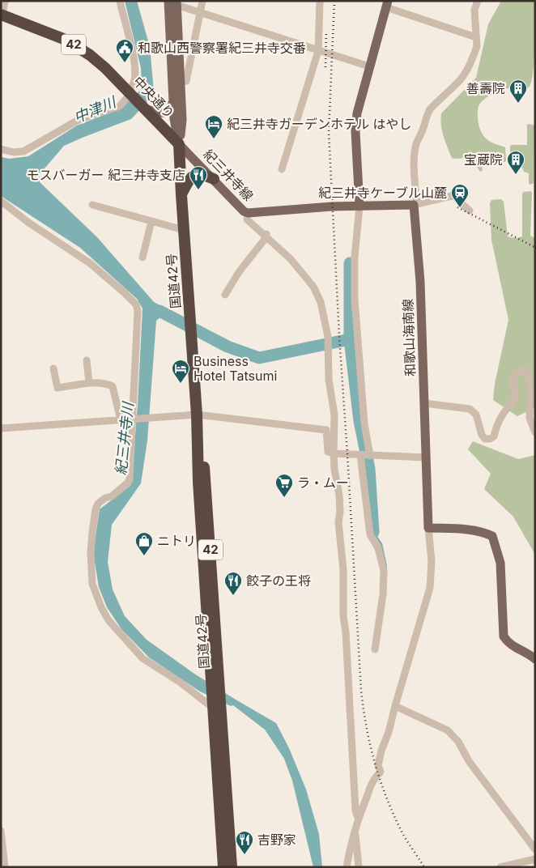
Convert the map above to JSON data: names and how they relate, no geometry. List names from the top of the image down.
{
  "streets": {
    "highway": ["42", "中央通り", "国道42号"],
    "main road": ["紀三井寺線", "和歌山海南線"]
  },
  "crossings": [
    ["中央通り", "紀三井寺線"],
    ["中央通り", "国道42号"],
    ["紀三井寺線", "国道42号"]
  ],
  "water": ["中津川", "紀三井寺川"],
  "places": {
    "public building": ["和歌山西警察署紀三井寺交番"],
    "building": ["善壽院", "宝蔵院"],
    "hotel": ["紀三井寺ガーデンホテル はやし", "Business Hotel Tatsumi"],
    "restaurant": ["モスバーガー 紀三井寺支店", "餃子の王将", "吉野家"],
    "station": ["紀三井寺ケーブル山麓"],
    "supermarket": ["ラ・ムー"],
    "shop": ["ニトリ"]
  }
}
